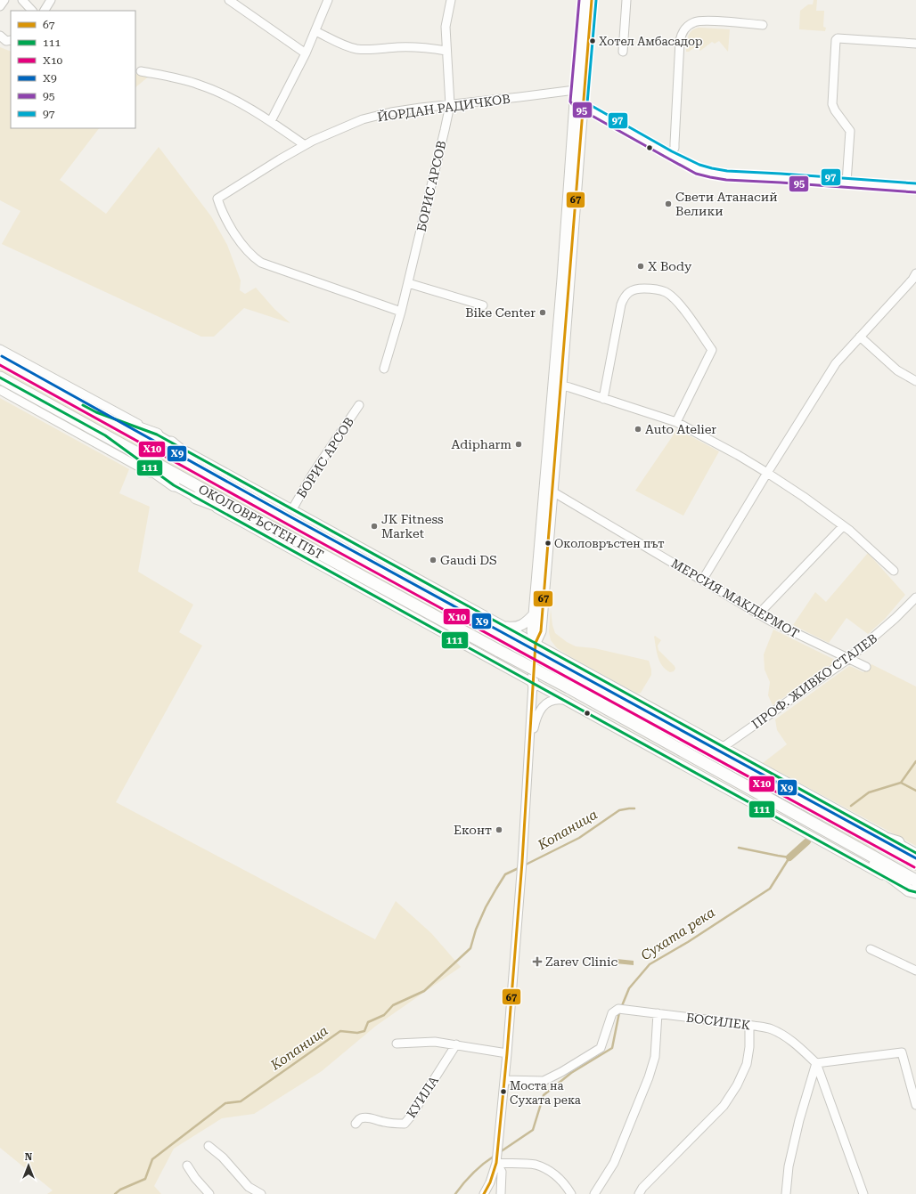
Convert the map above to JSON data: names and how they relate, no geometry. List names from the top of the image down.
{
  "streets": {
    "highway": ["ОКОЛОВРЪСТЕН ПЪТ"],
    "street": [
      "ЙОРДАН РАДИЧКОВ",
      "БОРИС АРСОВ",
      "МЕРСИЯ МАКДЕРМОТ",
      "ПРОФ. ЖИВКО СТАЛЕВ",
      "БОСИЛЕК",
      "КУИЛА"
    ]
  },
  "crossings": [
    ["ЙОРДАН РАДИЧКОВ", "БОРИС АРСОВ"],
    ["МЕРСИЯ МАКДЕРМОТ", "ПРОФ. ЖИВКО СТАЛЕВ"]
  ],
  "water": ["Копаница", "Сухата река"],
  "places": {
    "other": [
      "Хотел Амбасадор",
      "Свети Атанасий Велики",
      "X Body",
      "Bike Center",
      "Auto Atelier",
      "Adipharm",
      "JK Fitness Market",
      "Околовръстен път",
      "Gaudi DS",
      "Еконт",
      "Моста на Сухата река"
    ],
    "health": ["Zarev Clinic"]
  },
  "lines": [
    "transit line 67",
    "transit line 95",
    "transit line 97",
    "transit line Х9",
    "transit line Х10",
    "transit line 111"
  ],
  "legend": [
    "67",
    "111",
    "Х10",
    "Х9",
    "95",
    "97"
  ],
  "north": "top"
}
